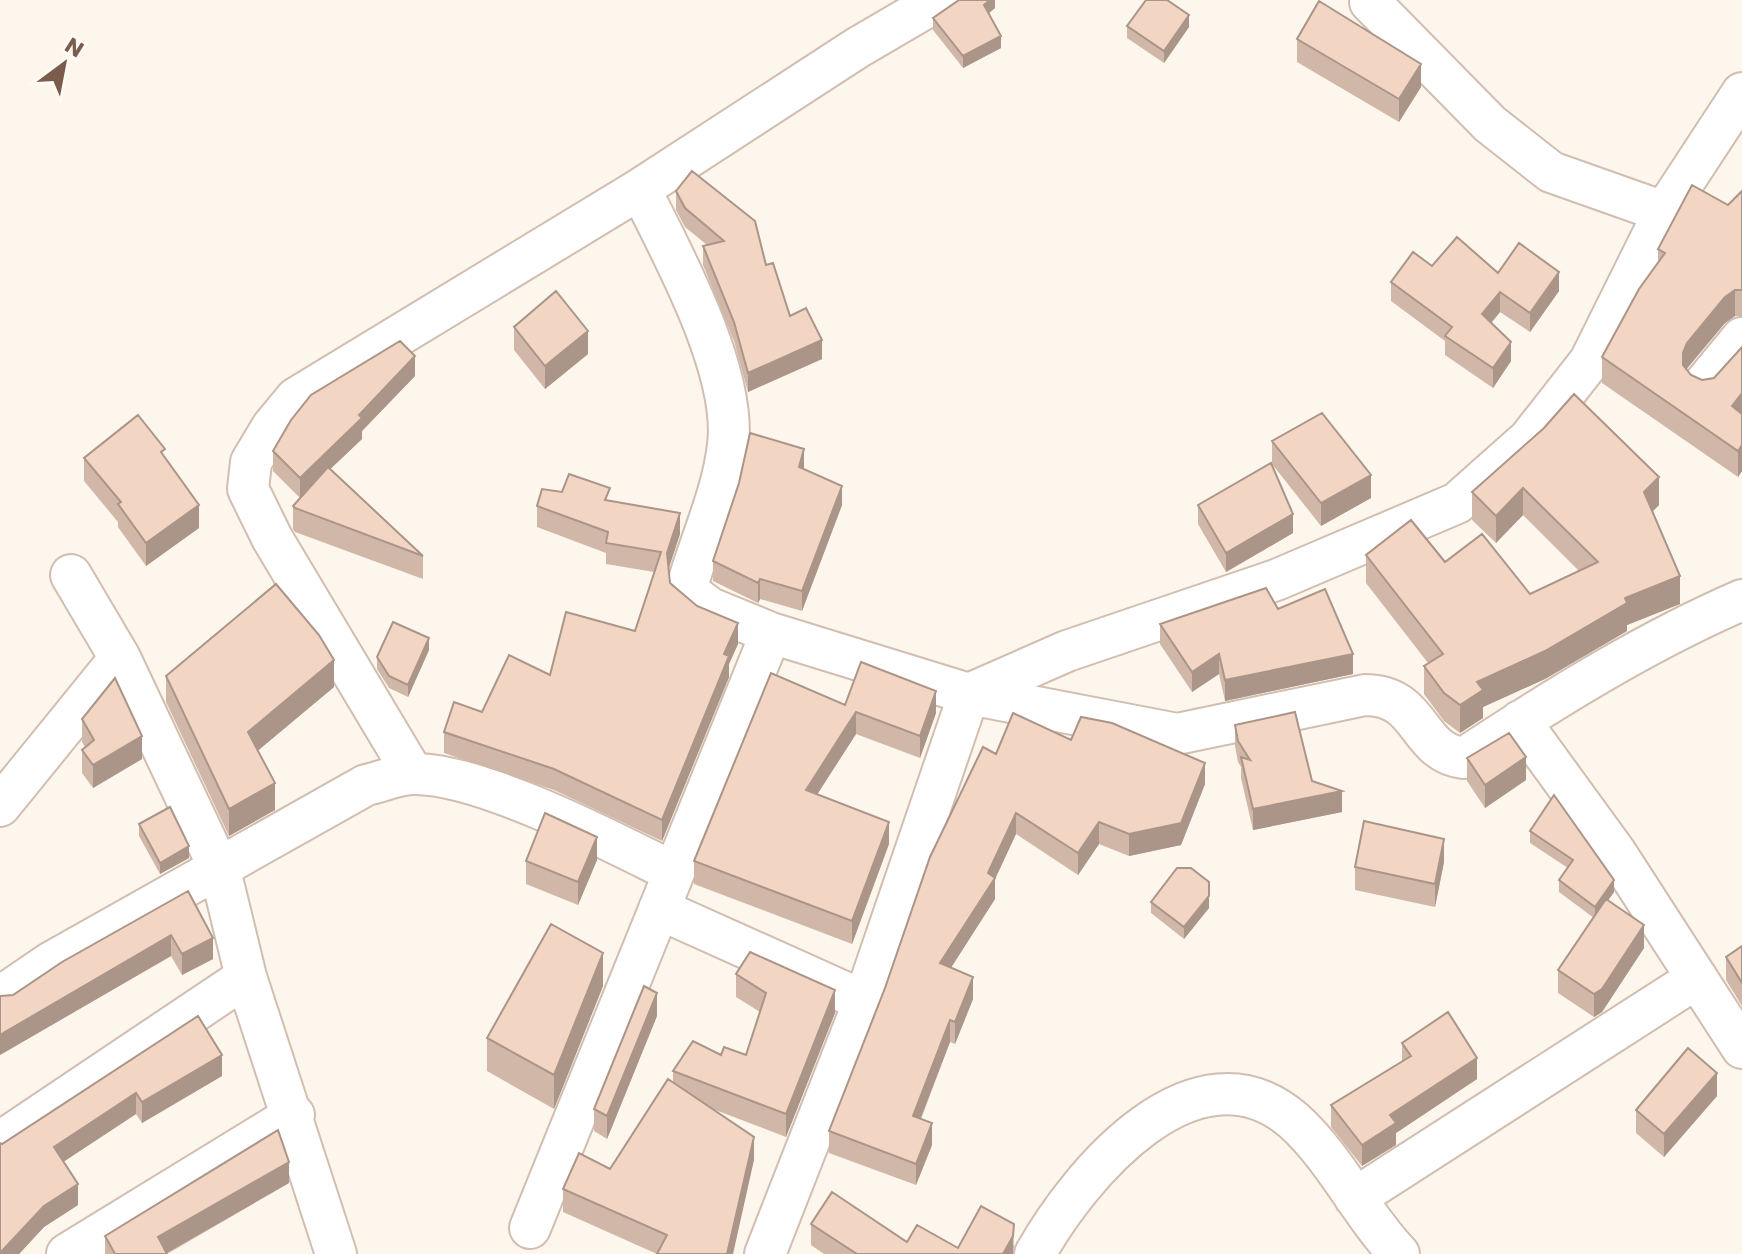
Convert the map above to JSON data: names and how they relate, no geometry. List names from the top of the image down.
{
  "north": "top right"
}
